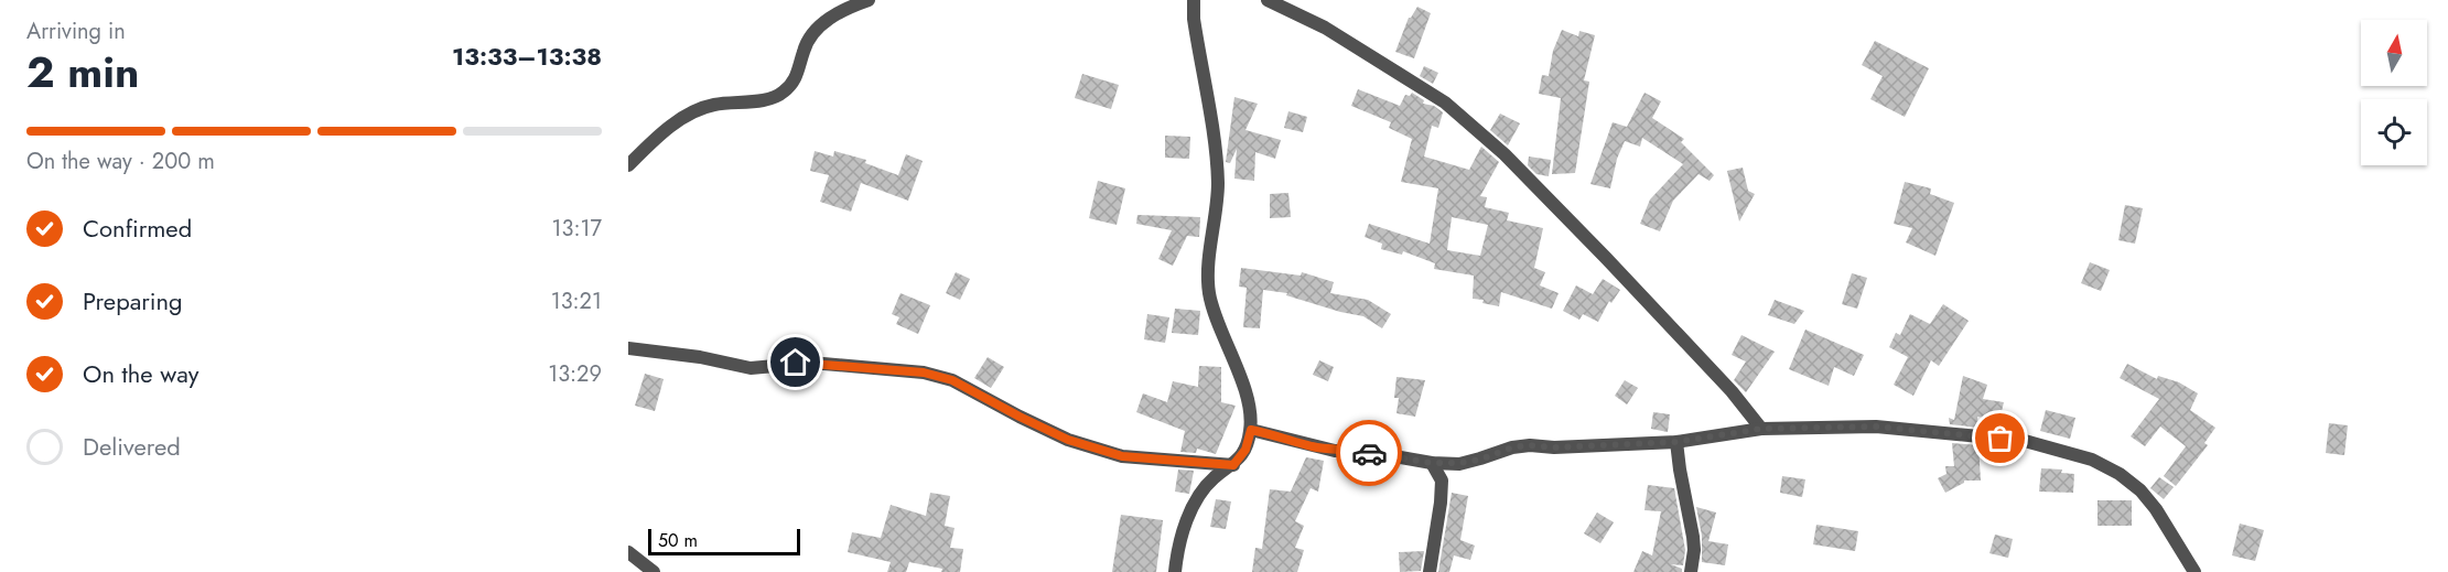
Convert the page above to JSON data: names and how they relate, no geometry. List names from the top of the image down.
{
  "scale_bar": "50 m",
  "north": "top",
  "page": {
    "heading": ["2 min", "Arriving in", "13:33–13:38"],
    "bar": "On the way · 200 m",
    "list": [
      ["Confirmed", "13:17"],
      ["Preparing", "13:21"],
      ["On the way", "13:29"],
      "Delivered"
    ],
    "scale": "50 m"
  }
}
